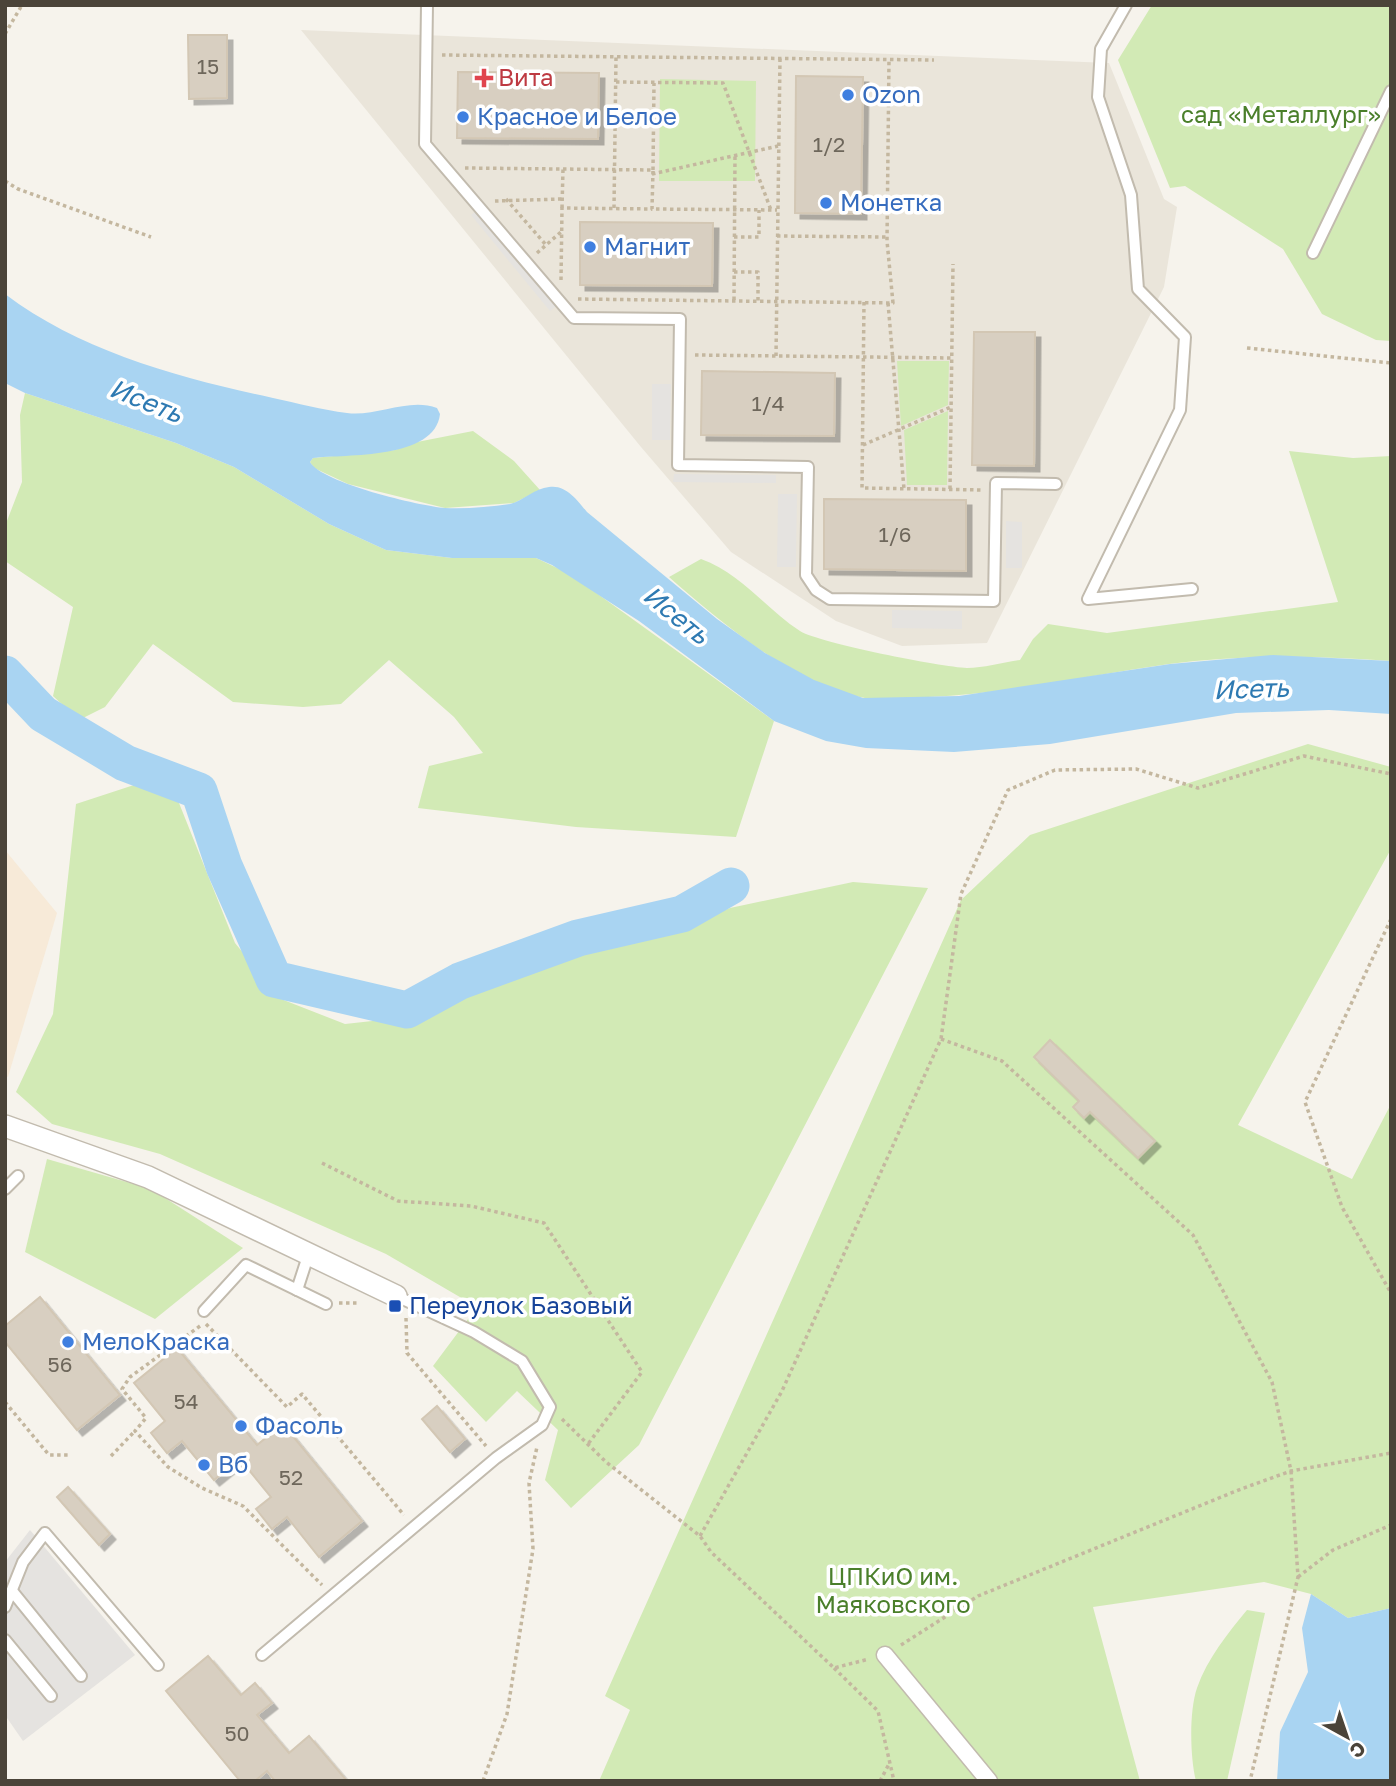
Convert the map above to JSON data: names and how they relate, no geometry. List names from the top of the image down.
{
  "water": ["Исеть"],
  "parks": ["сад «Металлург»", "ЦПКиО им. Маяковского"],
  "places": {
    "health": ["Вита"],
    "other": [
      "Ozon",
      "Красное и Белое",
      "Монетка",
      "Магнит",
      "МелоКраска",
      "Фасоль",
      "Вб"
    ],
    "transit": ["Переулок Базовый"]
  },
  "house_numbers": [
    "15",
    "1/2",
    "1/4",
    "1/6",
    "56",
    "54",
    "52",
    "50"
  ],
  "north": "bottom right"
}
